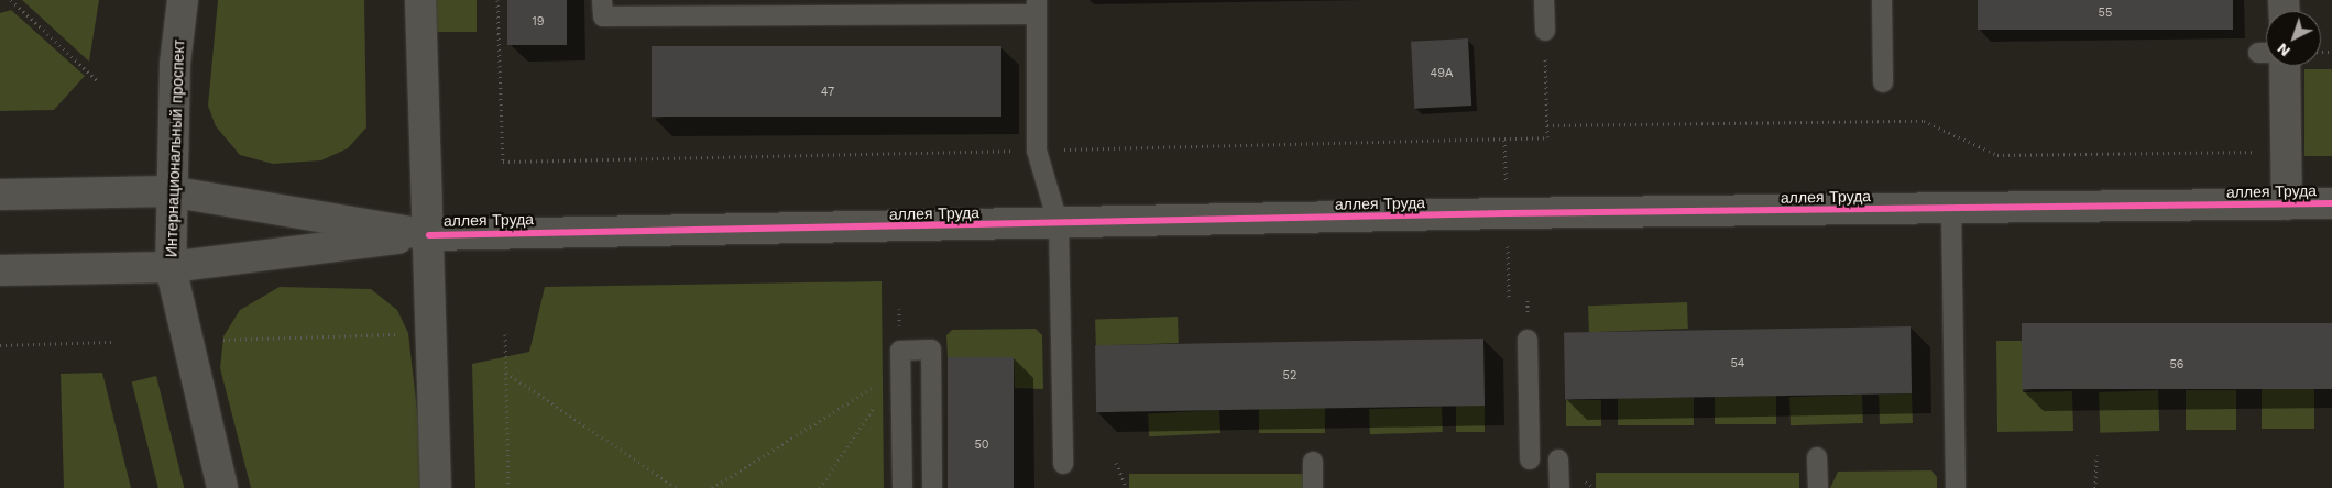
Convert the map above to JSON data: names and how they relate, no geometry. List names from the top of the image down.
{
  "streets": {
    "street": ["Интернациональный проспект", "аллея Труда"]
  },
  "crossings": [
    ["Интернациональный проспект", "аллея Труда"]
  ],
  "house_numbers": [
    "55",
    "19",
    "49А",
    "47",
    "54",
    "56",
    "52",
    "50"
  ],
  "north": "bottom left"
}
